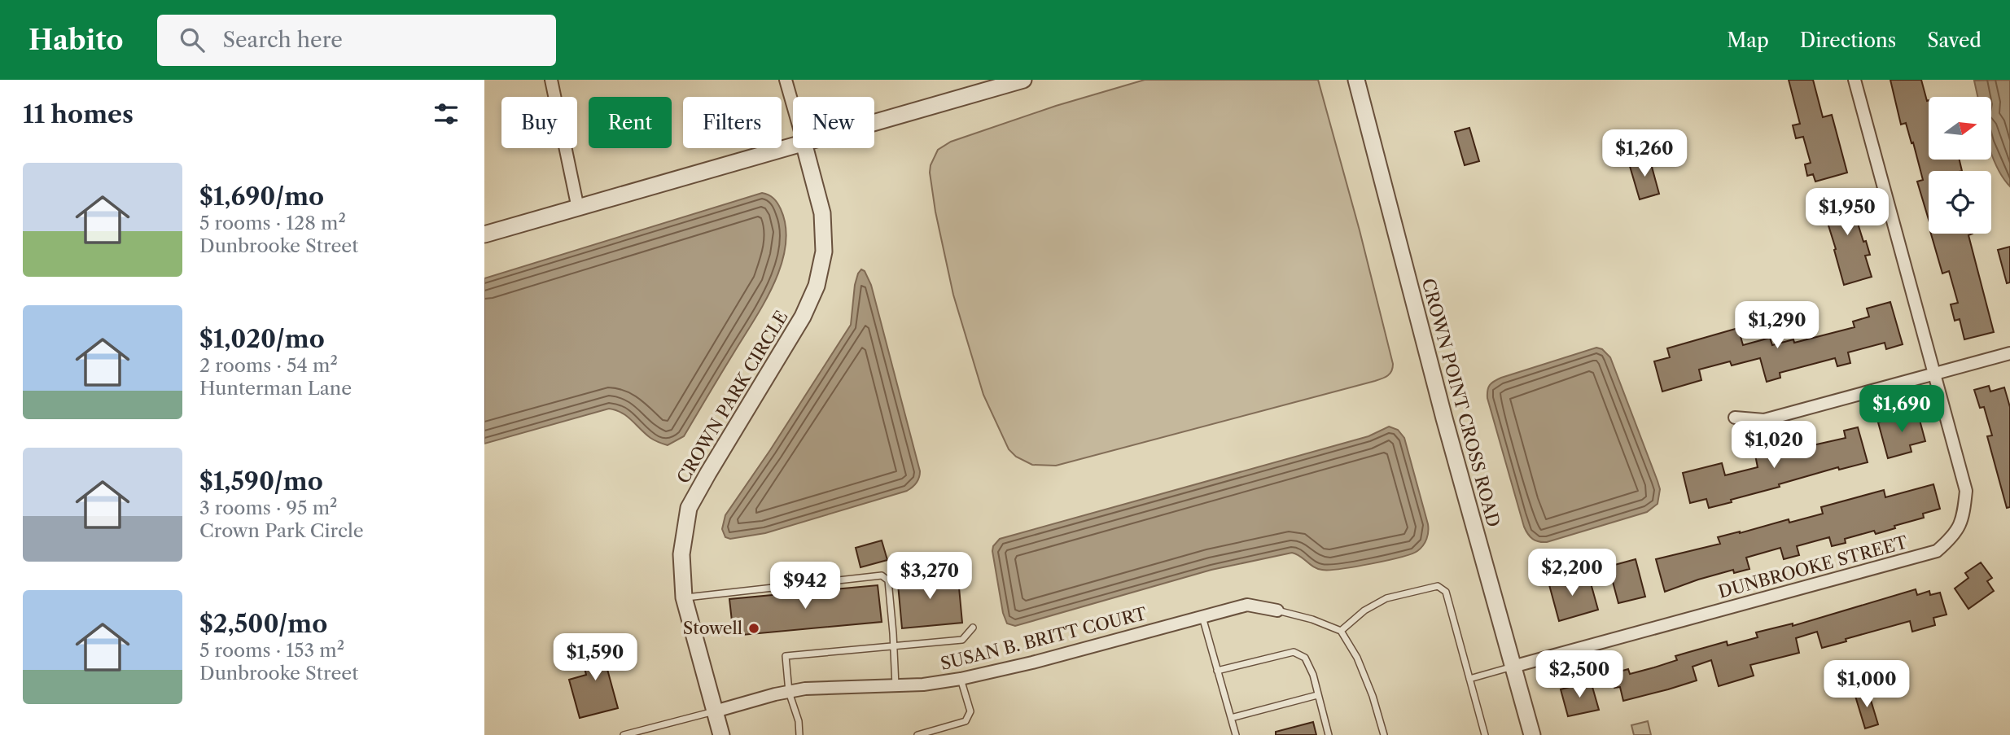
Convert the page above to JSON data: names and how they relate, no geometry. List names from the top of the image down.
{
  "streets": {
    "street": [
      "CROWN PARK CIRCLE",
      "CROWN POINT CROSS ROAD",
      "DUNBROOKE STREET",
      "SUSAN B. BRITT COURT"
    ]
  },
  "crossings": [
    ["CROWN PARK CIRCLE", "SUSAN B. BRITT COURT"],
    ["CROWN POINT CROSS ROAD", "DUNBROOKE STREET"]
  ],
  "places": ["Stowell"],
  "north": "right",
  "page": {
    "header": "Habito",
    "search": "Search here",
    "nav": ["Map", "Directions", "Saved"],
    "heading": "11 homes",
    "chip": [
      "Buy",
      "Rent",
      "Filters",
      "New"
    ],
    "price": [
      "$1,260",
      "$1,950",
      "$1,290",
      "$1,690",
      "$1,020",
      "$2,200",
      "$3,270",
      "$942",
      "$1,590",
      "$2,500",
      "$1,000"
    ],
    "list": [
      {
        "name": "$1,690/mo",
        "note": "5 rooms · 128 m² · Dunbrooke Street"
      },
      {
        "name": "$1,020/mo",
        "note": "2 rooms · 54 m² · Hunterman Lane"
      },
      {
        "name": "$1,590/mo",
        "note": "3 rooms · 95 m² · Crown Park Circle"
      },
      {
        "name": "$2,500/mo",
        "note": "5 rooms · 153 m² · Dunbrooke Street"
      }
    ]
  }
}
